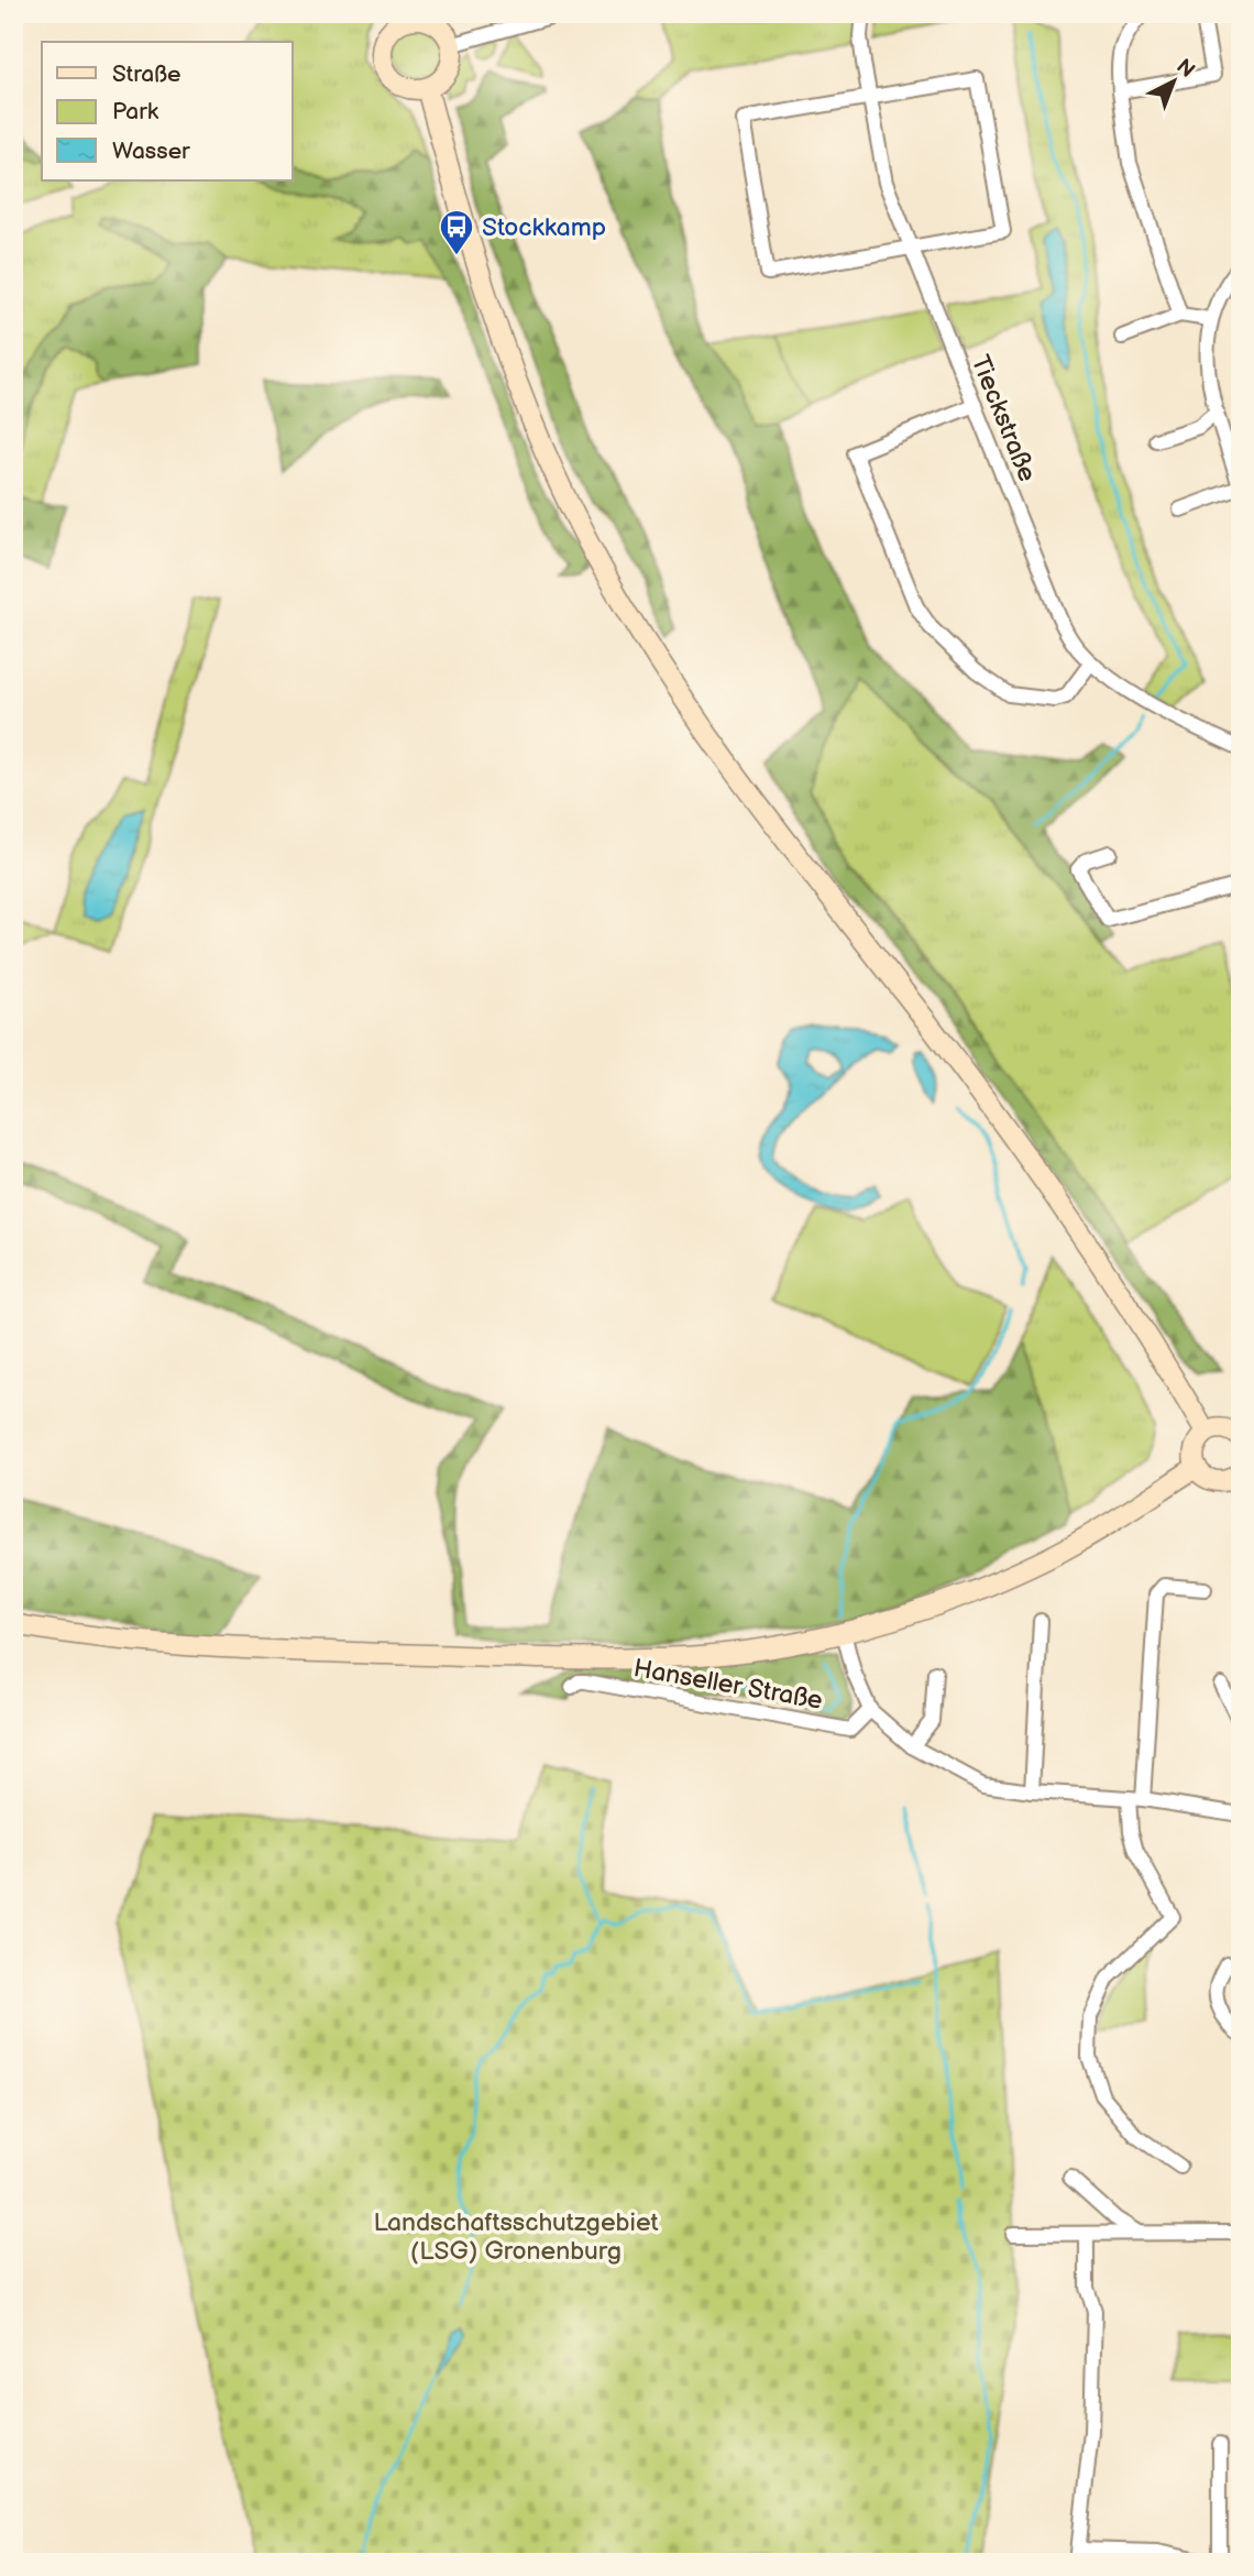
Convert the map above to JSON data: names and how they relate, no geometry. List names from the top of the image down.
{
  "streets": {
    "street": ["Tieckstraße", "Hanseller Straße"]
  },
  "parks": ["Landschaftsschutzgebiet (LSG) Gronenburg"],
  "places": {
    "bus stop": ["Stockkamp"]
  },
  "legend": ["Straße", "Park", "Wasser"],
  "north": "top right"
}
